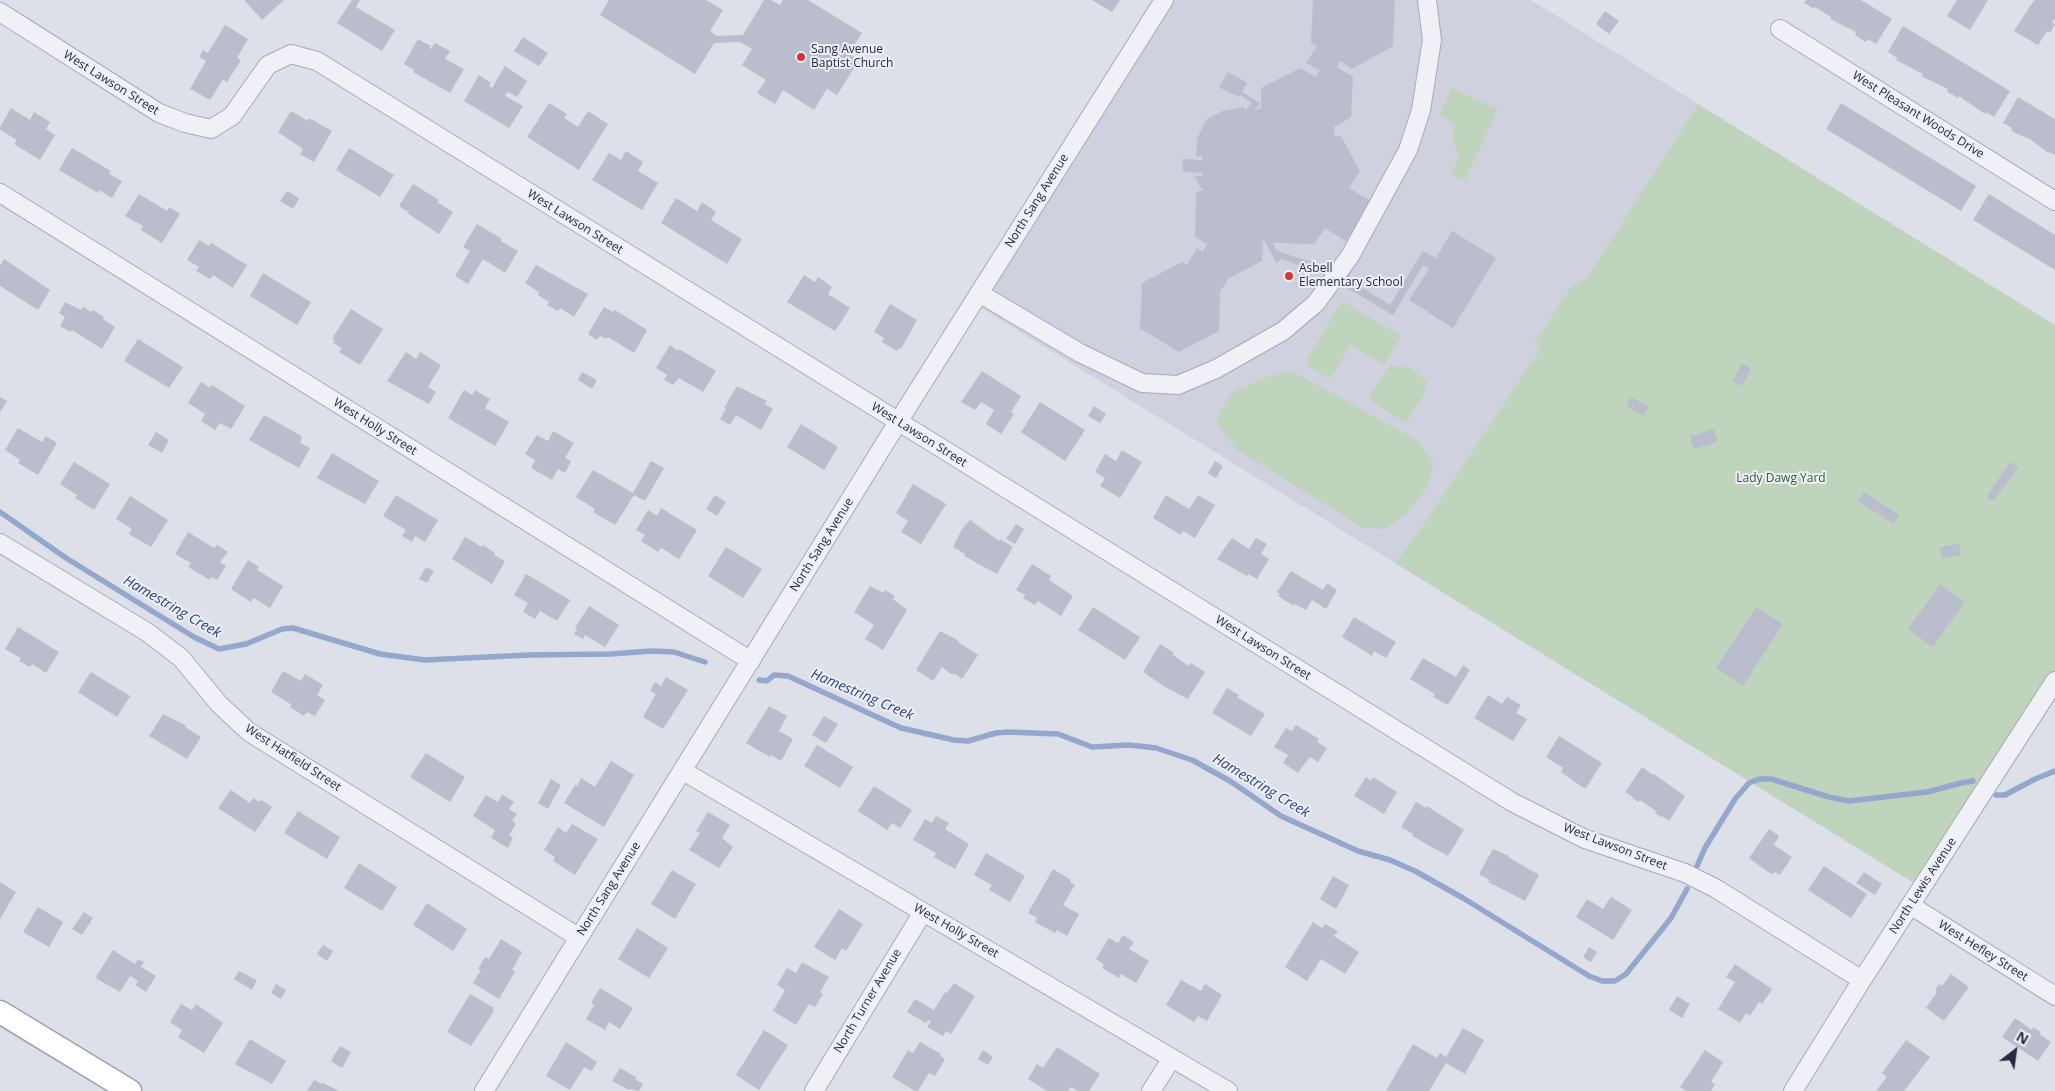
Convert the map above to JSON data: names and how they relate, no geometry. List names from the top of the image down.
{
  "streets": {
    "street": [
      "West Lawson Street",
      "West Pleasant Woods Drive",
      "North Sang Avenue",
      "West Holly Street",
      "West Hatfield Street",
      "North Lewis Avenue",
      "West Hefley Street",
      "North Turner Avenue"
    ]
  },
  "crossings": [
    ["West Lawson Street", "North Sang Avenue"],
    ["West Lawson Street", "North Lewis Avenue"],
    ["North Sang Avenue", "West Holly Street"],
    ["North Sang Avenue", "West Hatfield Street"],
    ["West Holly Street", "North Turner Avenue"],
    ["North Lewis Avenue", "West Hefley Street"]
  ],
  "water": ["Hamestring Creek"],
  "parks": ["Lady Dawg Yard"],
  "places": ["Sang Avenue Baptist Church", "Asbell Elementary School"],
  "north": "top right"
}
